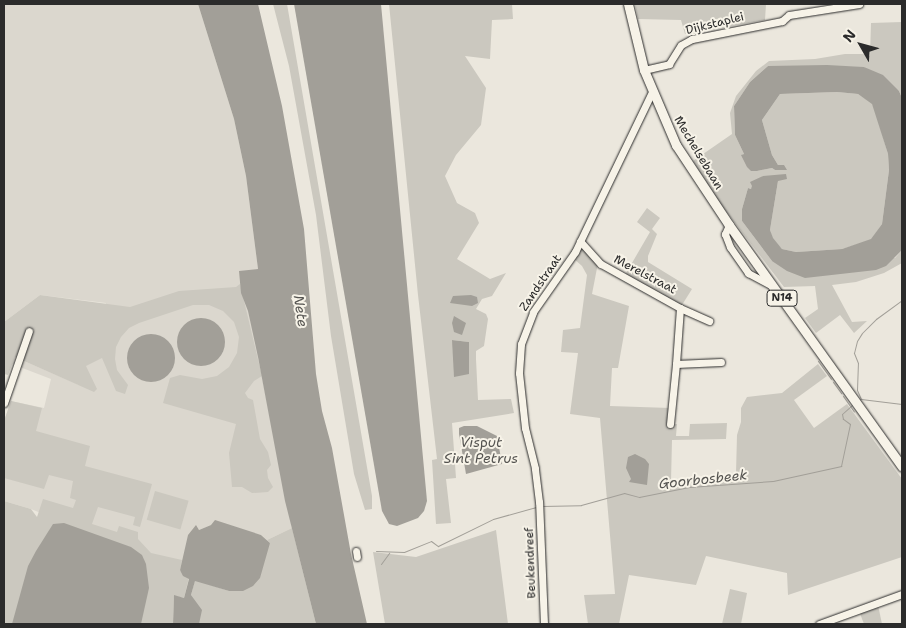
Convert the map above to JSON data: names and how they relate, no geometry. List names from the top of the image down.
{
  "streets": {
    "main road": ["Mechelsebaan", "N14"],
    "street": [
      "Dijkstaplei",
      "Merelstraat",
      "Zandstraat",
      "Beukendreef"
    ]
  },
  "crossings": [
    ["Dijkstaplei", "Mechelsebaan"],
    ["Mechelsebaan", "Zandstraat"],
    ["Merelstraat", "Zandstraat"],
    ["Zandstraat", "Beukendreef"]
  ],
  "water": ["Nete", "Visput Sint Petrus", "Goorbosbeek"],
  "north": "top left"
}
